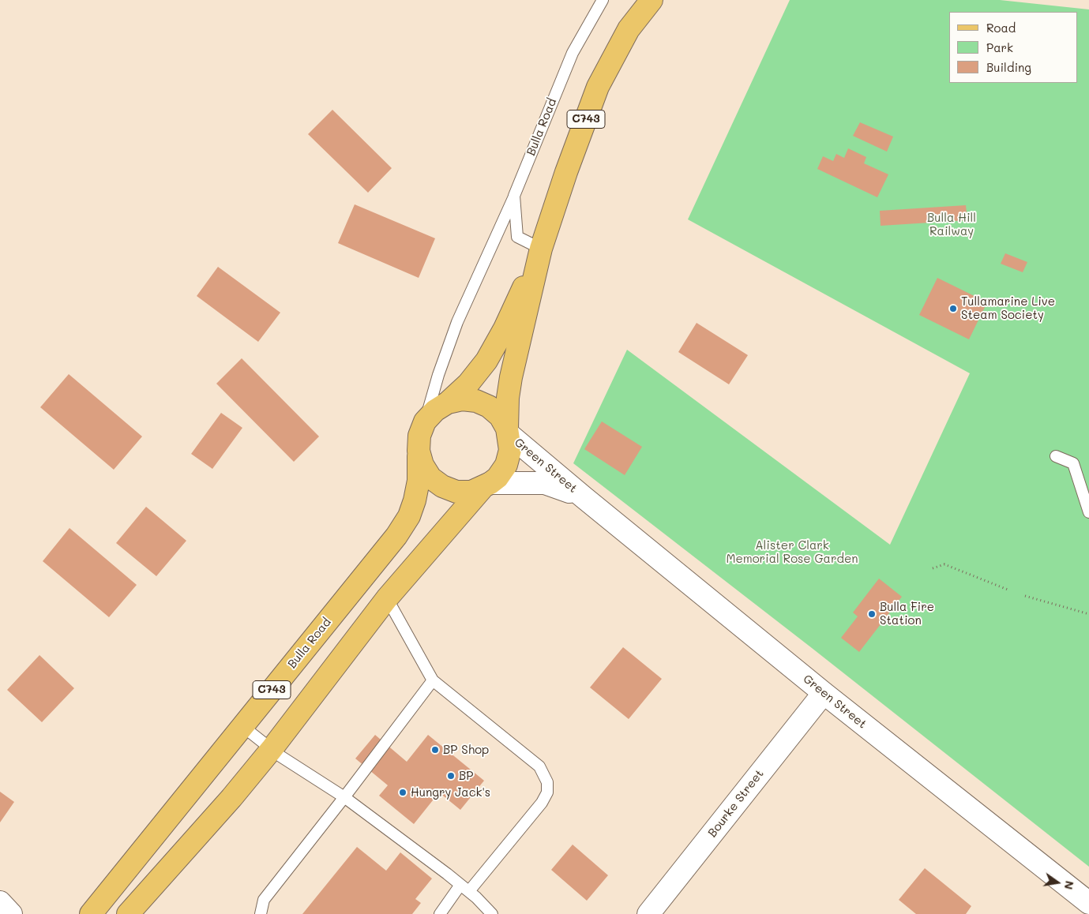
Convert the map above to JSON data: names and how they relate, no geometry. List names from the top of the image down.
{
  "streets": {
    "main road": ["C743", "Bulla Road"],
    "street": ["Green Street", "Bourke Street"]
  },
  "crossings": [
    ["C743", "Bulla Road"],
    ["C743", "Green Street"],
    ["Bulla Road", "Green Street"],
    ["Green Street", "Bourke Street"]
  ],
  "parks": ["Bulla Hill Railway", "Alister Clark Memorial Rose Garden"],
  "places": [
    "Tullamarine Live Steam Society",
    "Bulla Fire Station",
    "BP Shop",
    "BP",
    "Hungry Jack's"
  ],
  "legend": ["Road", "Park", "Building"],
  "north": "right"
}
